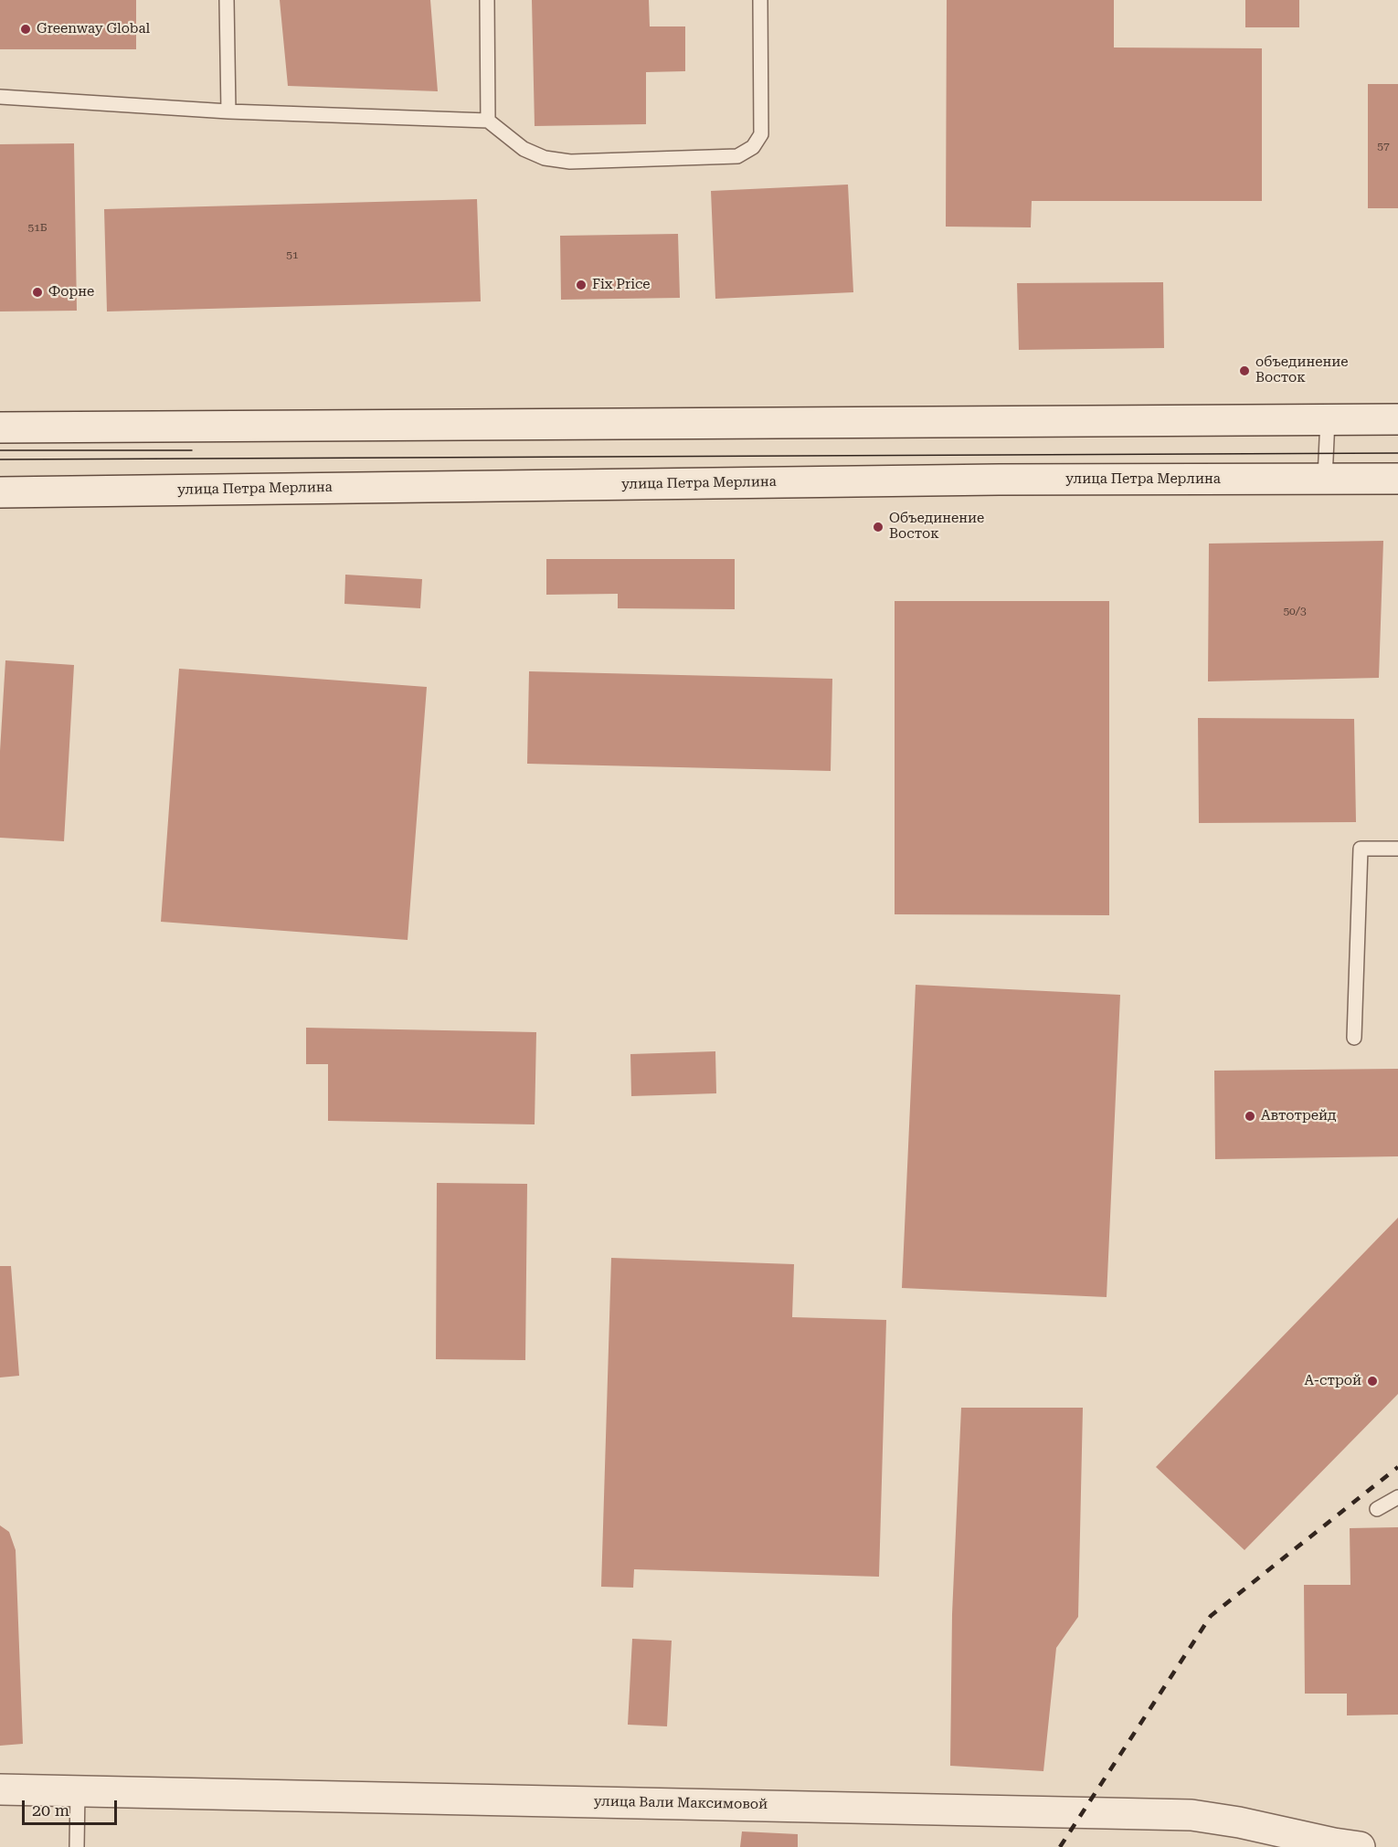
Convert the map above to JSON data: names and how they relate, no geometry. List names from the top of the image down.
{
  "streets": {
    "main road": ["улица Петра Мерлина", "улица Вали Максимовой"]
  },
  "places": [
    "Greenway Global",
    "Fix Price",
    "Форне",
    "объединение Восток",
    "Объединение Восток",
    "Автотрейд",
    "А-строй"
  ],
  "house_numbers": [
    "57",
    "51Б",
    "51",
    "50/3"
  ],
  "scale_bar": "20 m"
}
